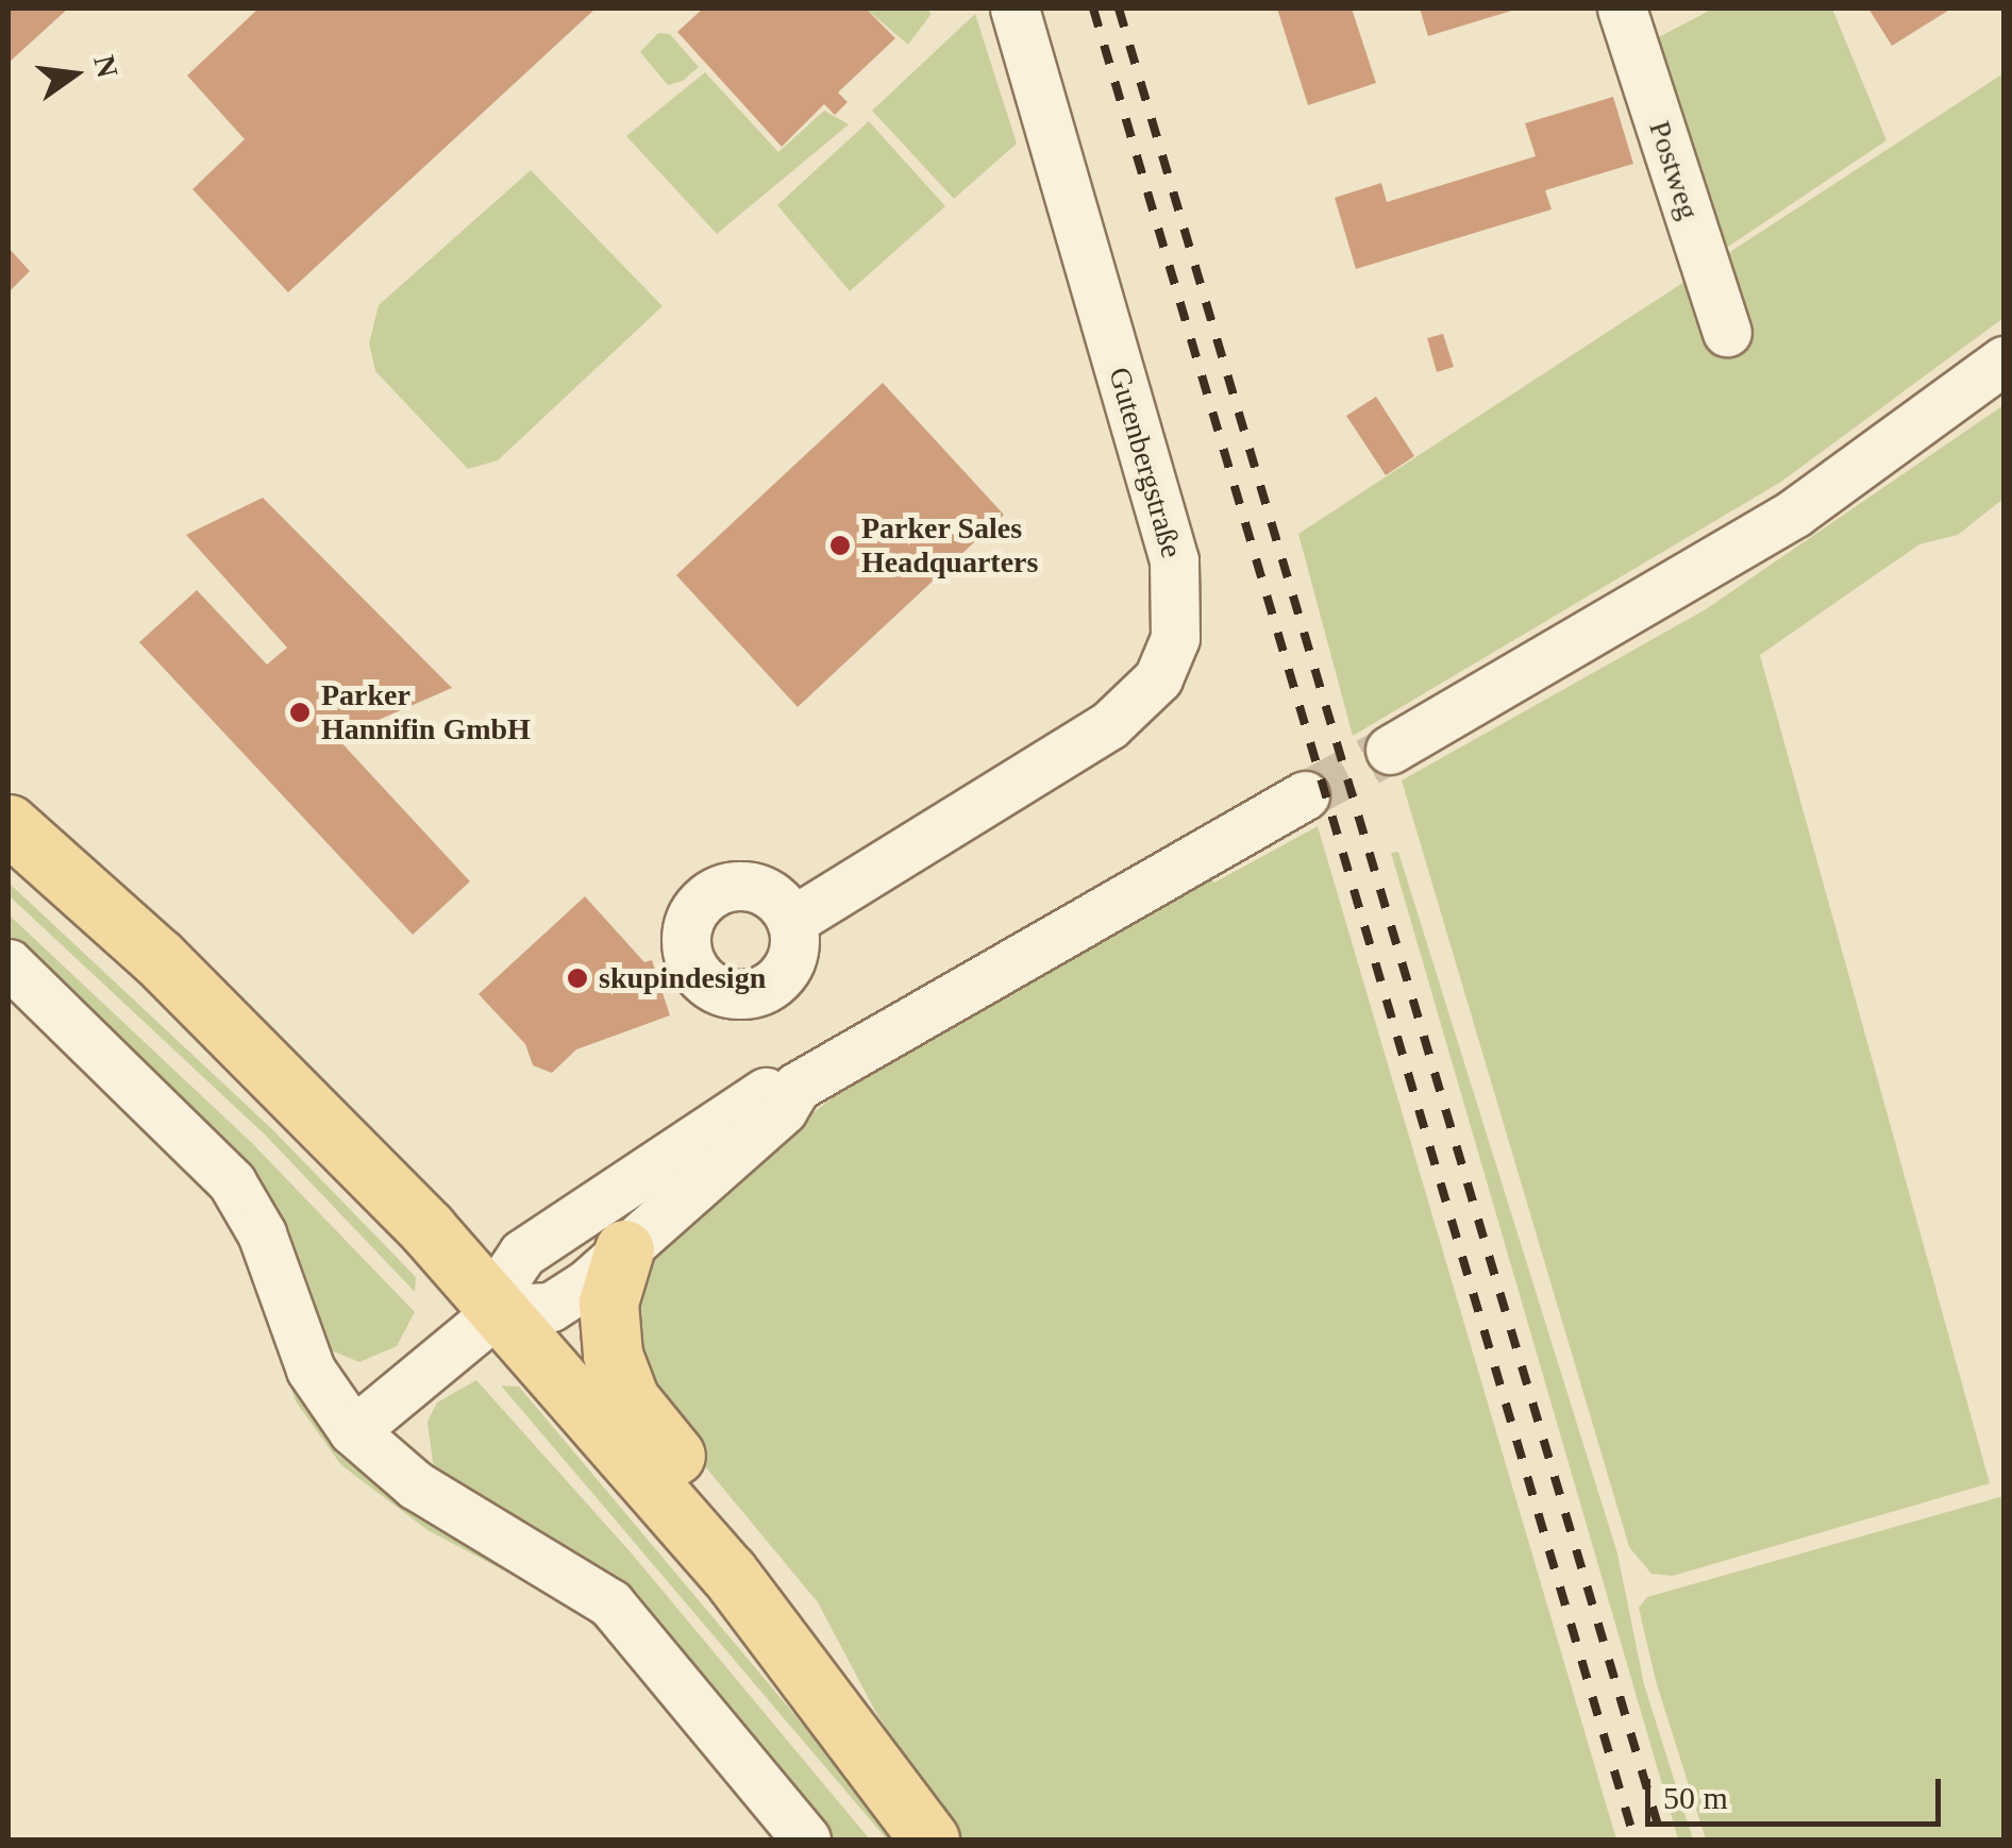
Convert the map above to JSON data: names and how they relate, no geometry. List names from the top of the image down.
{
  "streets": {
    "street": ["Postweg", "Gutenbergstraße"]
  },
  "places": ["Parker Sales Headquarters", "Parker Hannifin GmbH", "skupindesign"],
  "scale_bar": "50 m",
  "north": "right"
}
